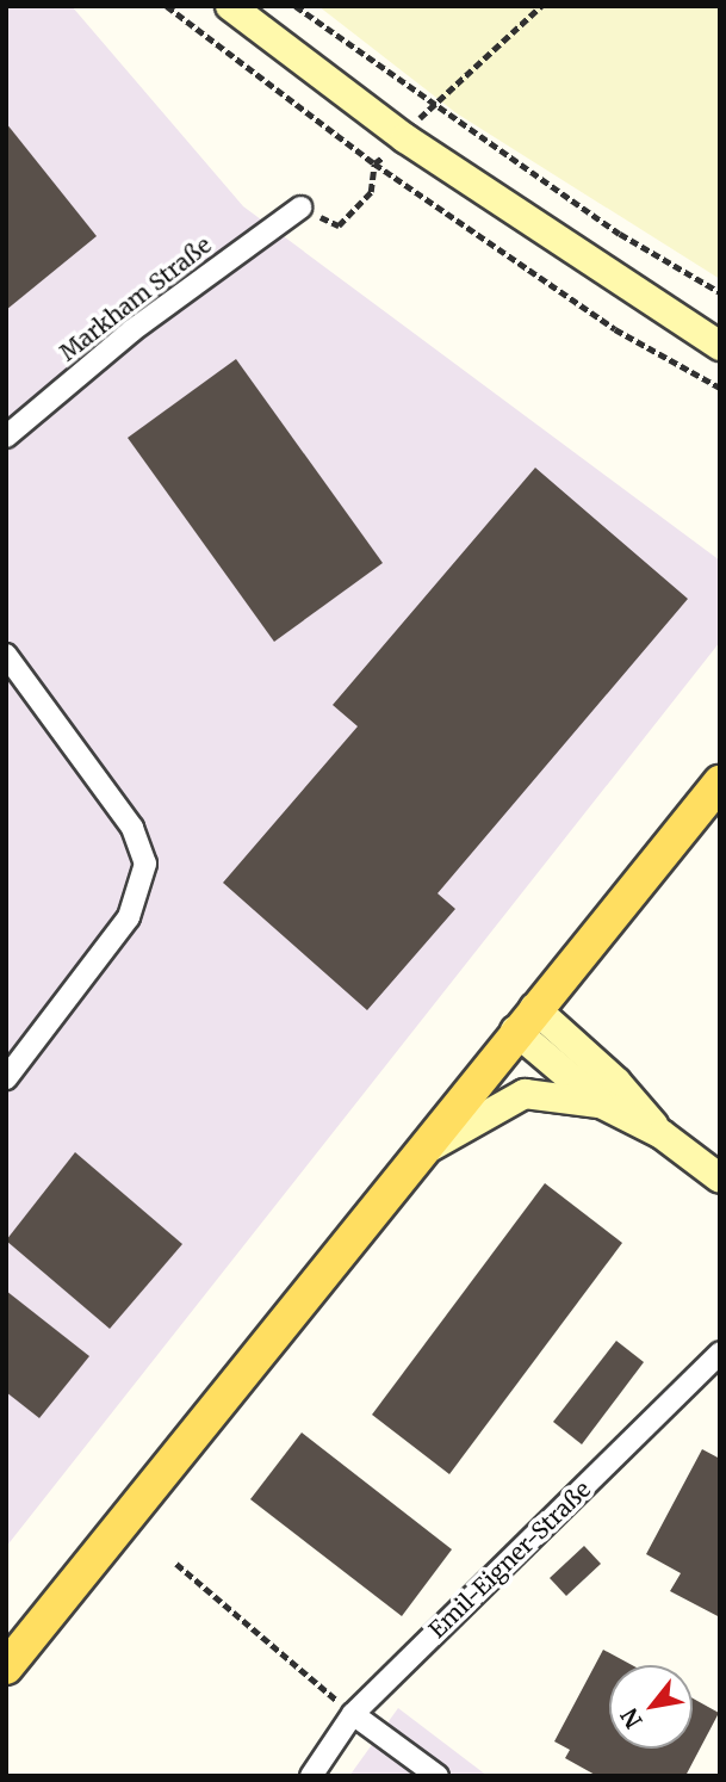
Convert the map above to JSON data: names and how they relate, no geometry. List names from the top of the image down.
{
  "streets": {
    "street": ["Markham Straße", "Emil-Eigner-Straße"]
  },
  "north": "bottom left"
}
